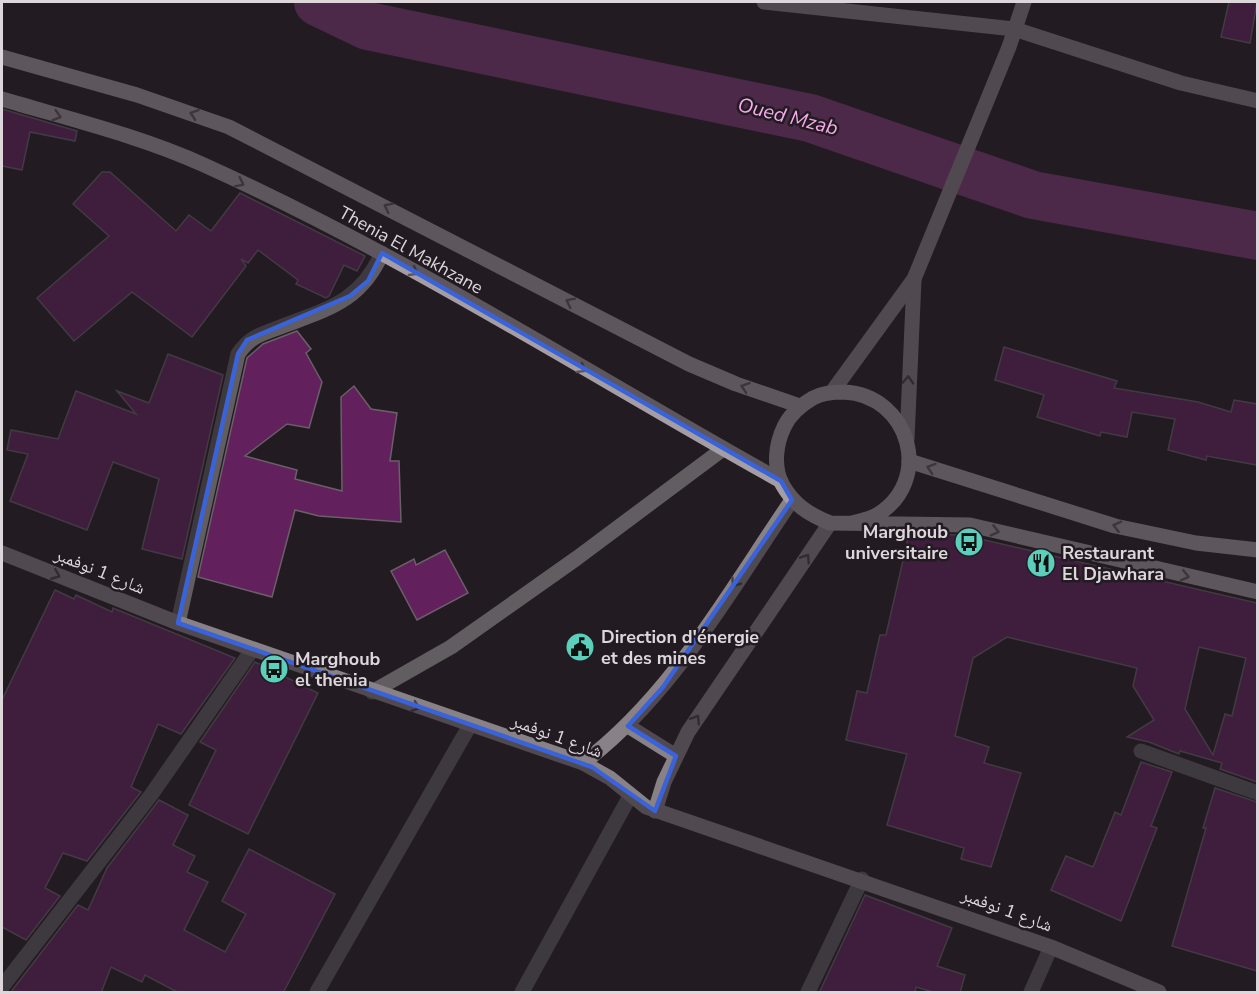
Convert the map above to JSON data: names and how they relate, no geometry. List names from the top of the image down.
{
  "streets": {
    "main road": ["Thenia El Makhzane", "شارع 1 نوفمبر"]
  },
  "water": ["Oued Mzab"],
  "places": {
    "bus stop": ["Marghoub universitaire", "Marghoub el thenia"],
    "restaurant": ["Restaurant El Djawhara"],
    "public building": ["Direction d'énergie et des mines"]
  }
}
